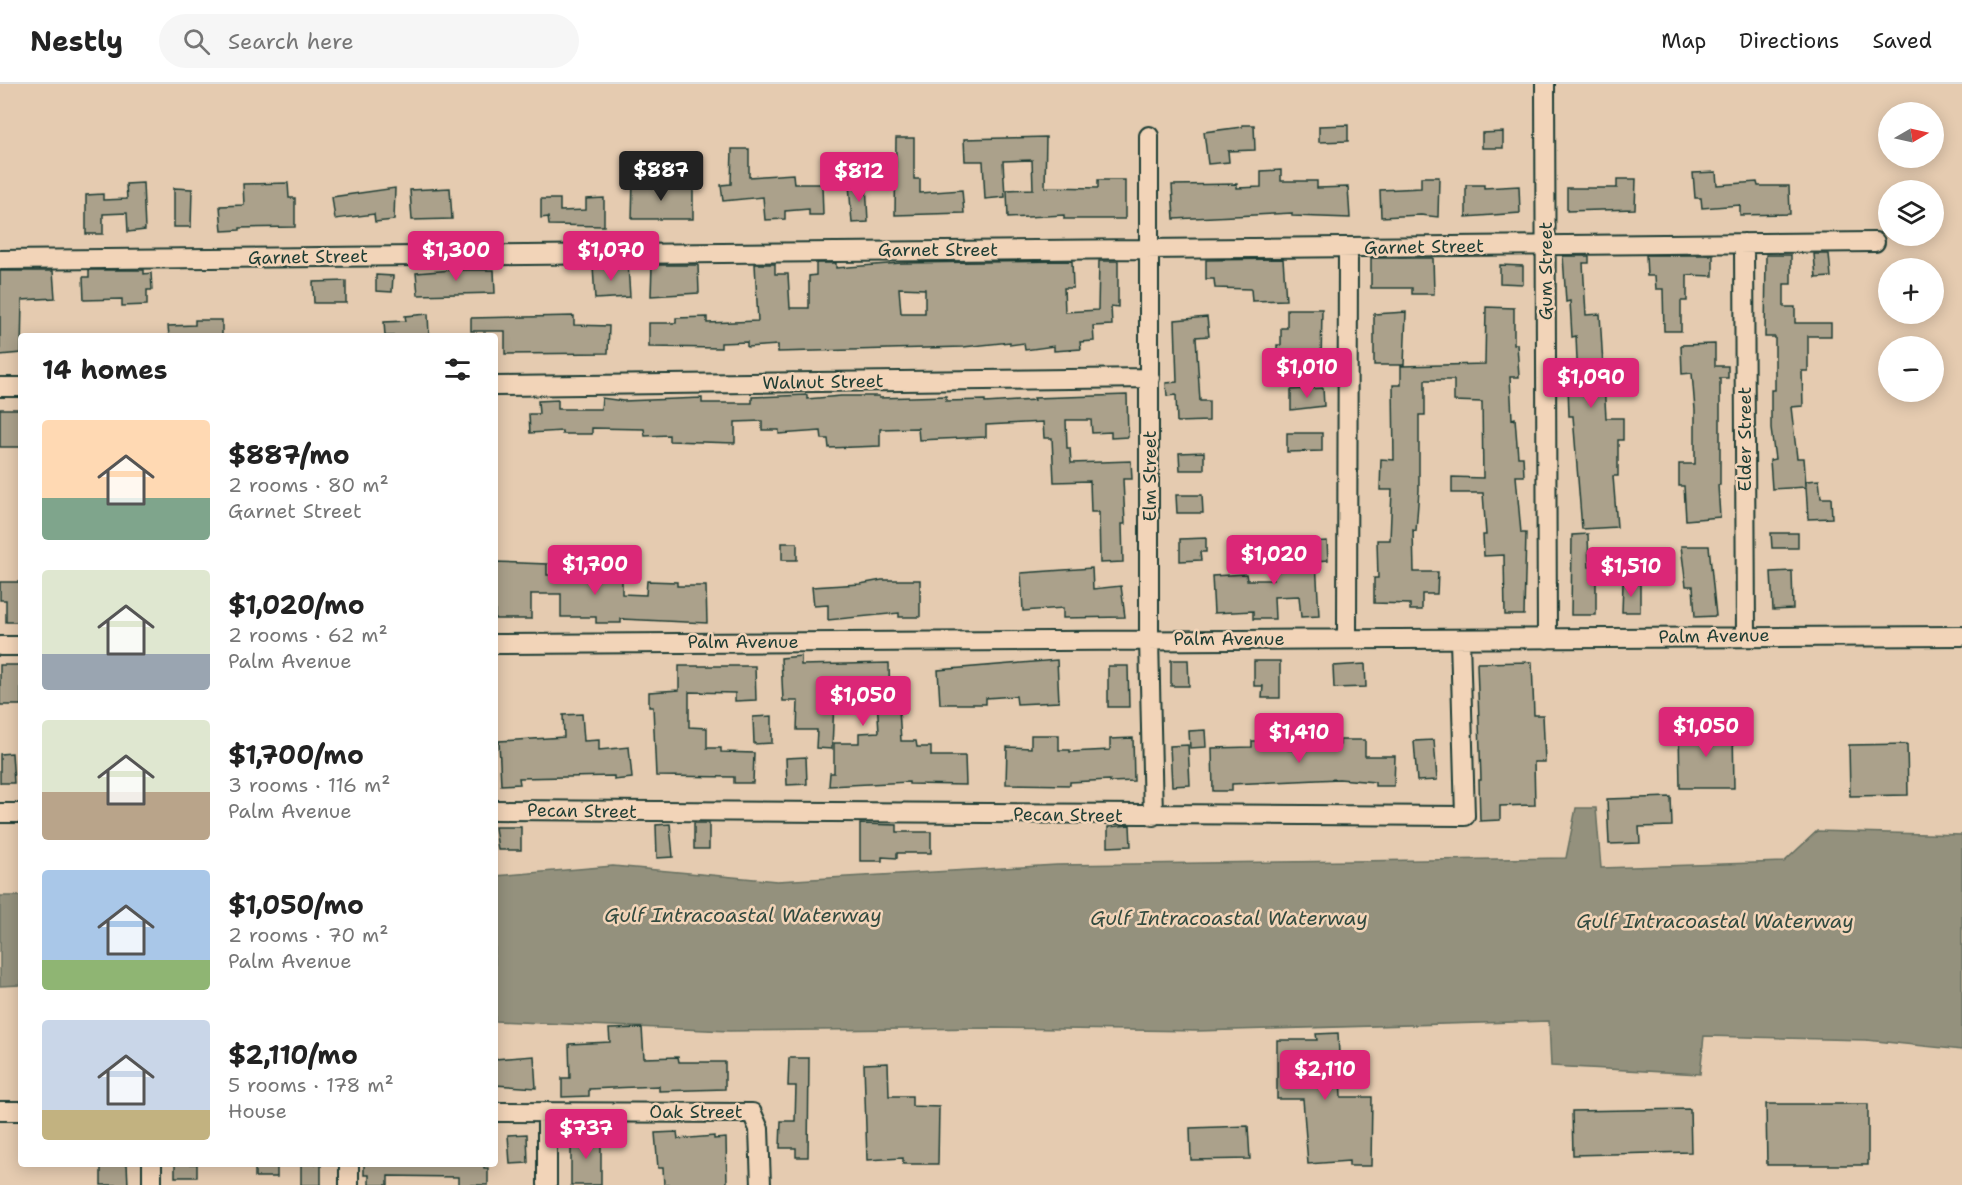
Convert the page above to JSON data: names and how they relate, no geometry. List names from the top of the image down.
{
  "streets": {
    "street": [
      "Garnet Street",
      "Gum Street",
      "Walnut Street",
      "Elder Street",
      "Elm Street",
      "Palm Avenue",
      "Pecan Street",
      "Oak Street"
    ]
  },
  "crossings": [
    ["Garnet Street", "Gum Street"],
    ["Garnet Street", "Elder Street"],
    ["Garnet Street", "Elm Street"],
    ["Gum Street", "Palm Avenue"],
    ["Walnut Street", "Elm Street"],
    ["Elder Street", "Palm Avenue"],
    ["Elm Street", "Palm Avenue"],
    ["Elm Street", "Pecan Street"],
    ["Palm Avenue", "Pecan Street"]
  ],
  "water": ["Gulf Intracoastal Waterway"],
  "north": "right",
  "page": {
    "header": "Nestly",
    "search": "Search here",
    "nav": ["Map", "Directions", "Saved"],
    "map_buttons": ["+", "−"],
    "price": [
      "$887",
      "$812",
      "$1,300",
      "$1,070",
      "$1,010",
      "$1,090",
      "$1,020",
      "$1,700",
      "$1,510",
      "$1,050",
      "$1,050",
      "$1,410",
      "$2,110",
      "$737"
    ],
    "heading": "14 homes",
    "list": [
      {
        "name": "$887/mo",
        "note": "2 rooms · 80 m² · Garnet Street"
      },
      {
        "name": "$1,020/mo",
        "note": "2 rooms · 62 m² · Palm Avenue"
      },
      {
        "name": "$1,700/mo",
        "note": "3 rooms · 116 m² · Palm Avenue"
      },
      {
        "name": "$1,050/mo",
        "note": "2 rooms · 70 m² · Palm Avenue"
      },
      {
        "name": "$2,110/mo",
        "note": "5 rooms · 178 m² · House"
      }
    ]
  }
}
